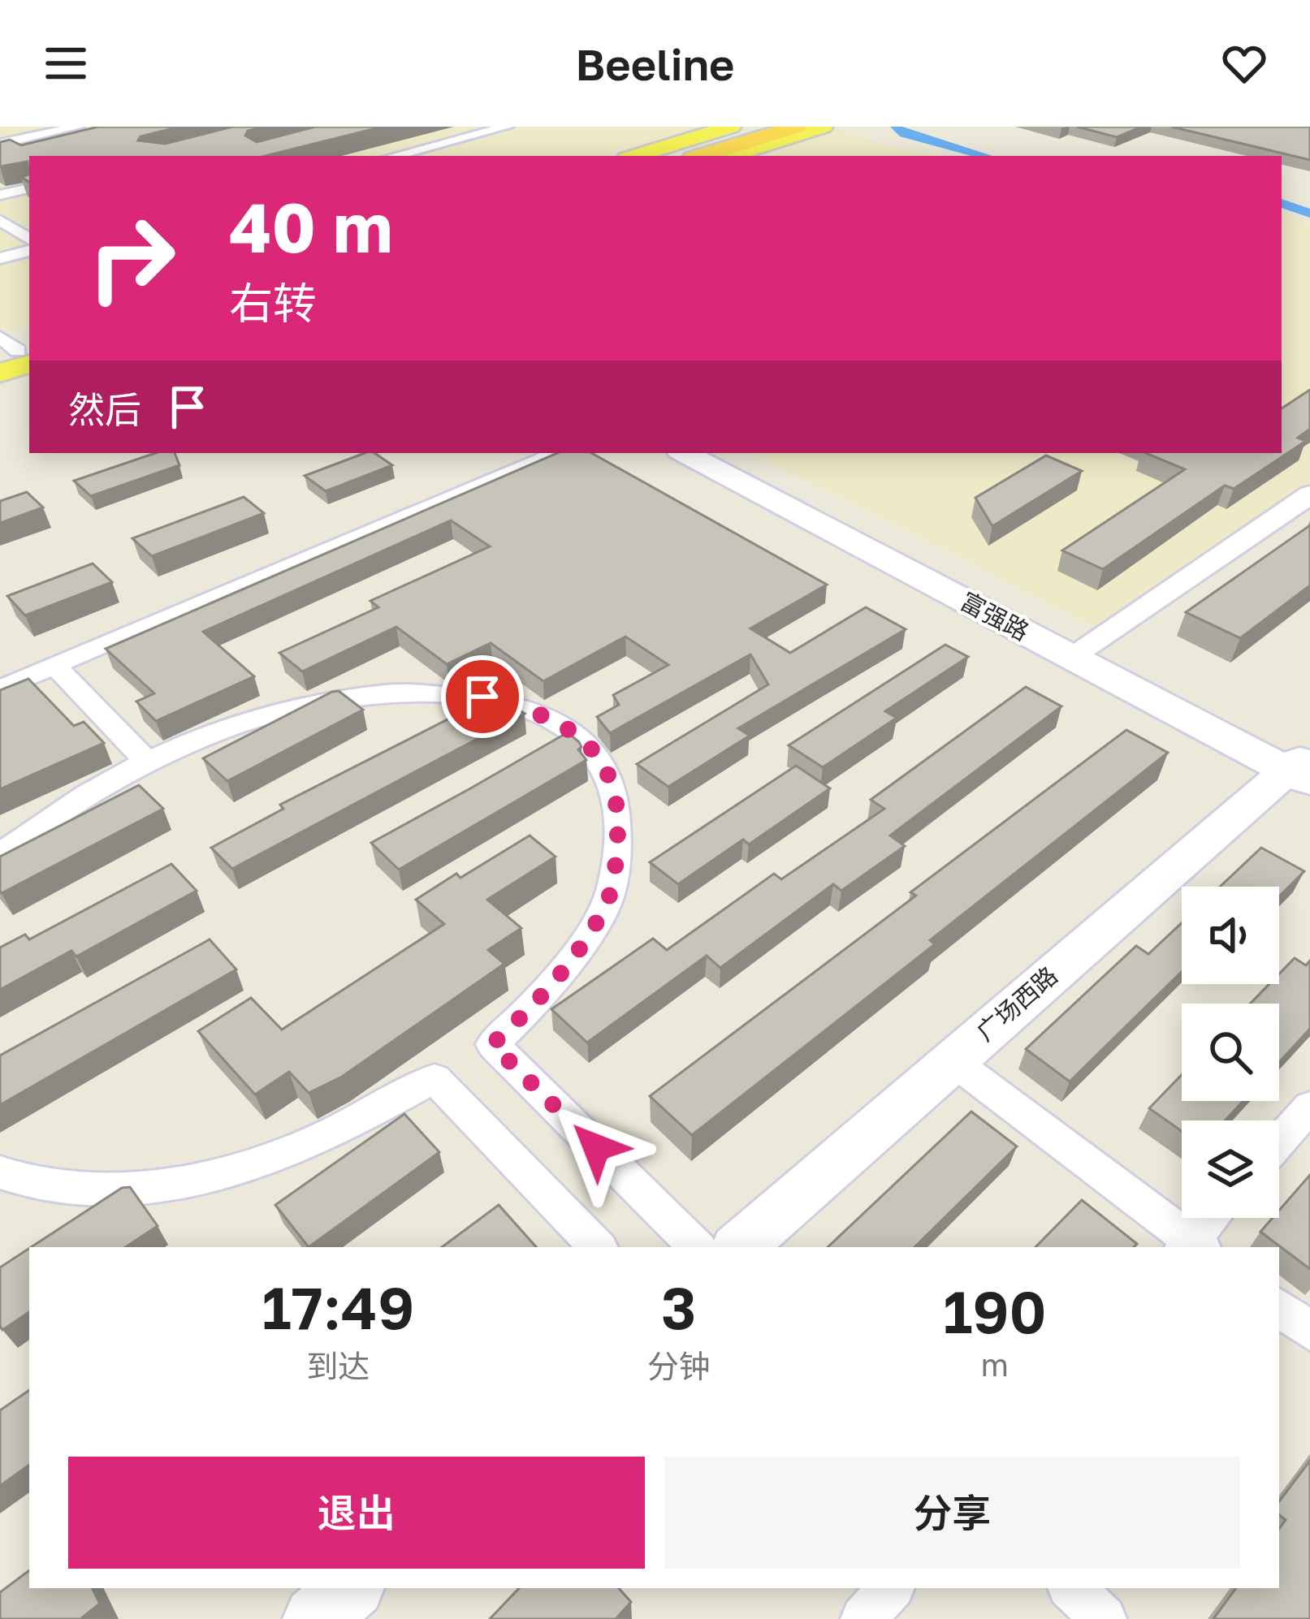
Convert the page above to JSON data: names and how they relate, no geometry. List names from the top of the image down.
{
  "streets": {
    "main road": ["富强路", "广场西路"]
  },
  "crossings": [
    ["富强路", "广场西路"]
  ],
  "page": {
    "header": "Beeline",
    "turn": ["40 m", "右转"],
    "then": "然后",
    "eta": [
      "17:49",
      "到达",
      "3",
      "分钟",
      "190",
      "m"
    ],
    "buttons": ["退出", "分享"]
  }
}
